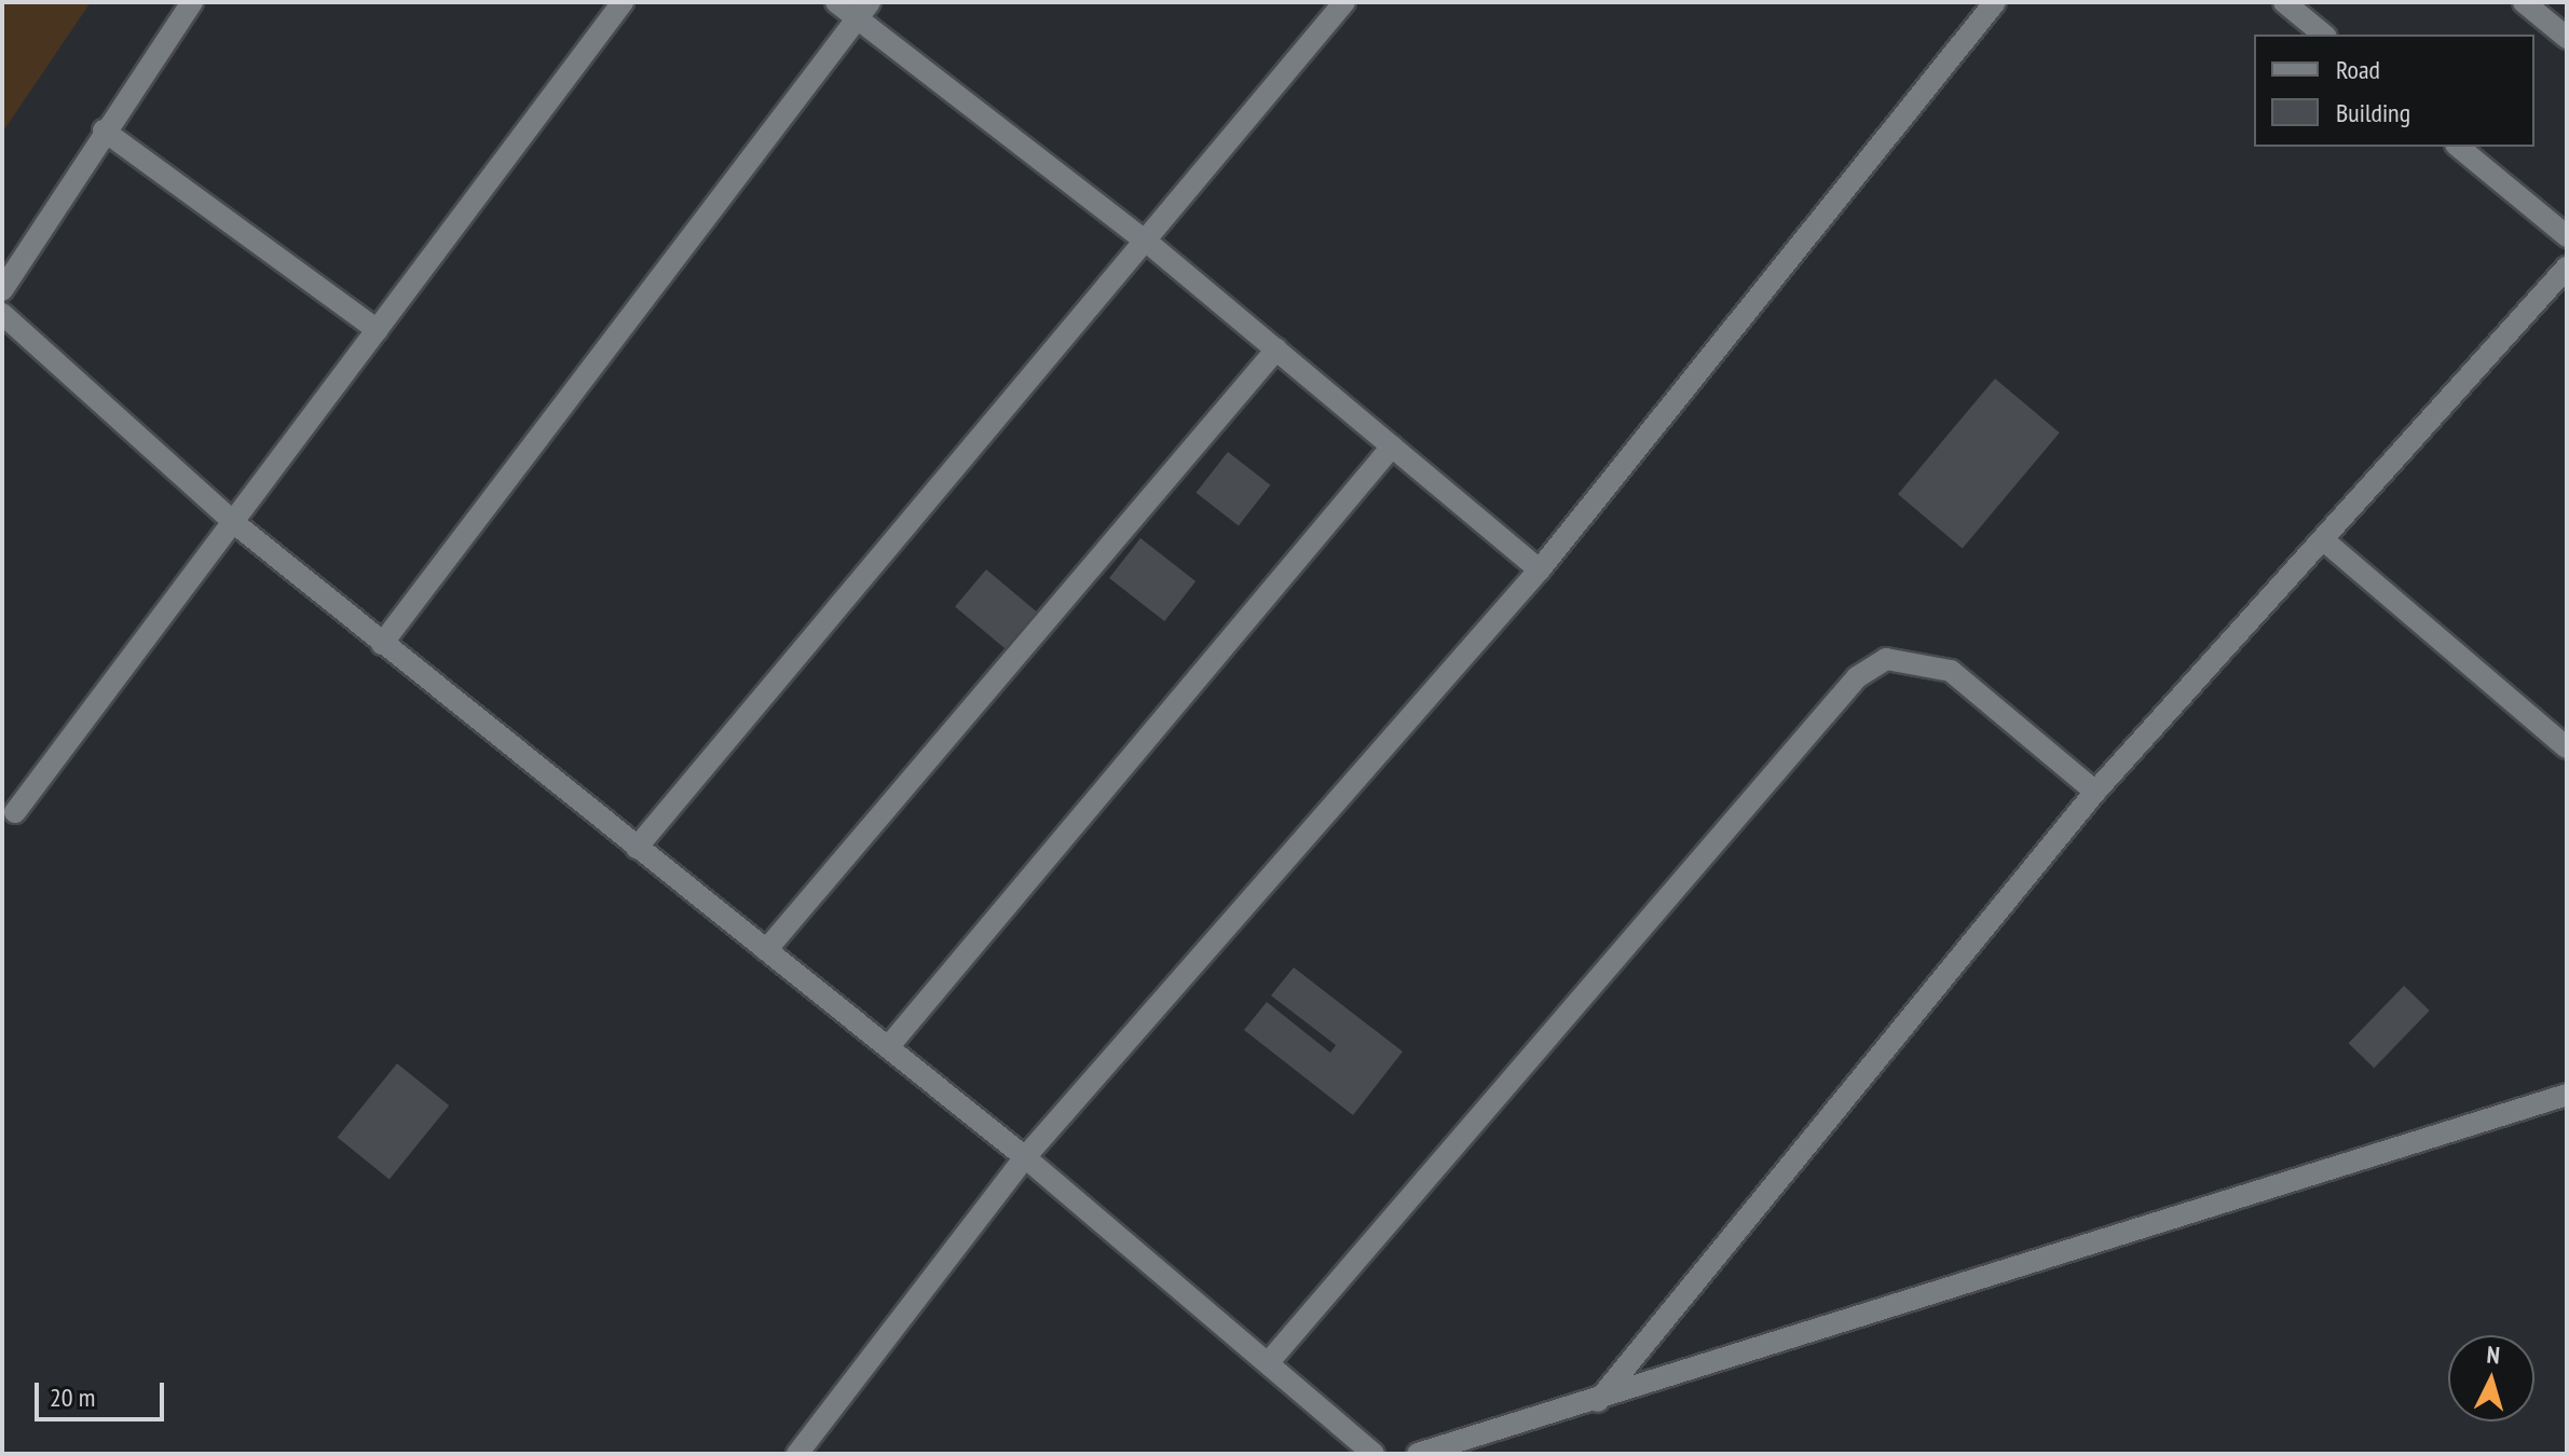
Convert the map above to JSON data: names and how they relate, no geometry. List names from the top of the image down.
{
  "legend": ["Road", "Building"],
  "scale_bar": "20 m",
  "north": "top"
}
